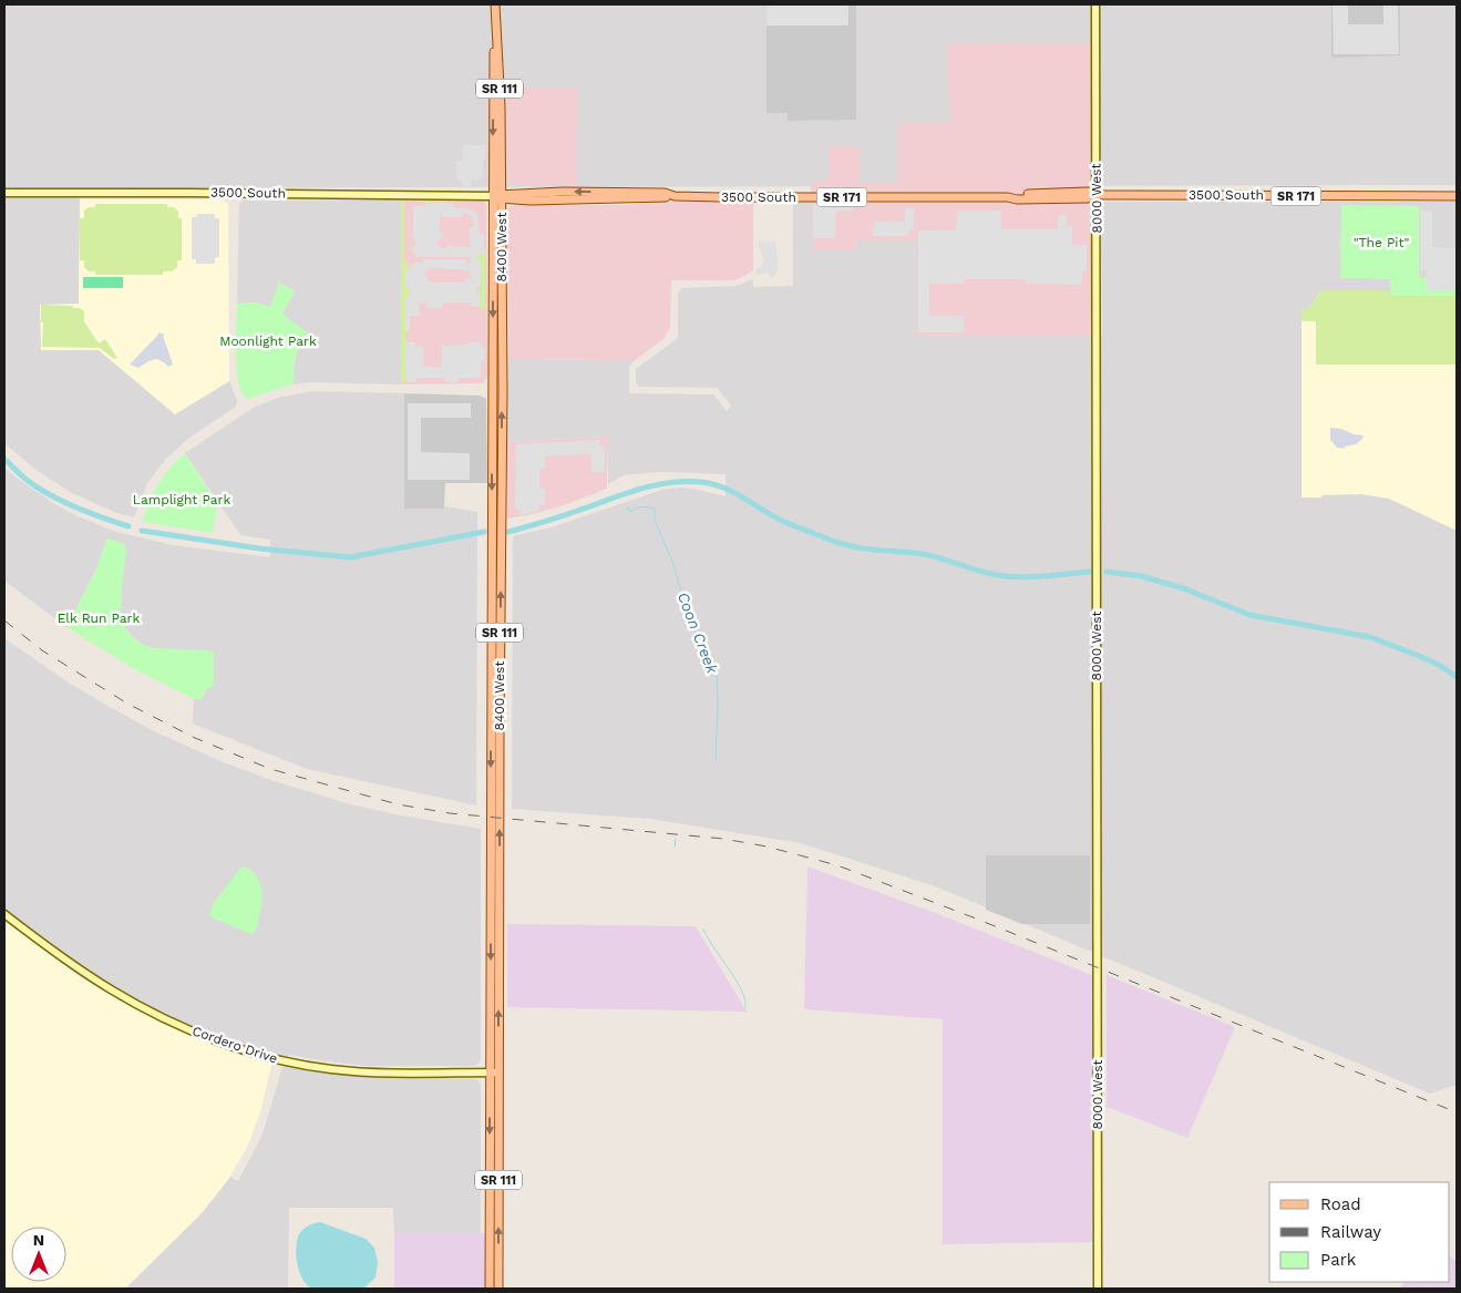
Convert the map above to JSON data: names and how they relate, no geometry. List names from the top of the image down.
{
  "streets": {
    "main road": [
      "SR 111",
      "3500 South",
      "SR 171",
      "8400 West"
    ],
    "street": ["8000 West", "Cordero Drive"]
  },
  "crossings": [
    ["3500 South", "8000 West"],
    ["3500 South", "8400 West"],
    ["8400 West", "Cordero Drive"]
  ],
  "water": ["Coon Creek"],
  "parks": [
    "\"The Pit\"",
    "Moonlight Park",
    "Lamplight Park",
    "Elk Run Park"
  ],
  "legend": ["Road", "Railway", "Park"],
  "north": "top"
}
